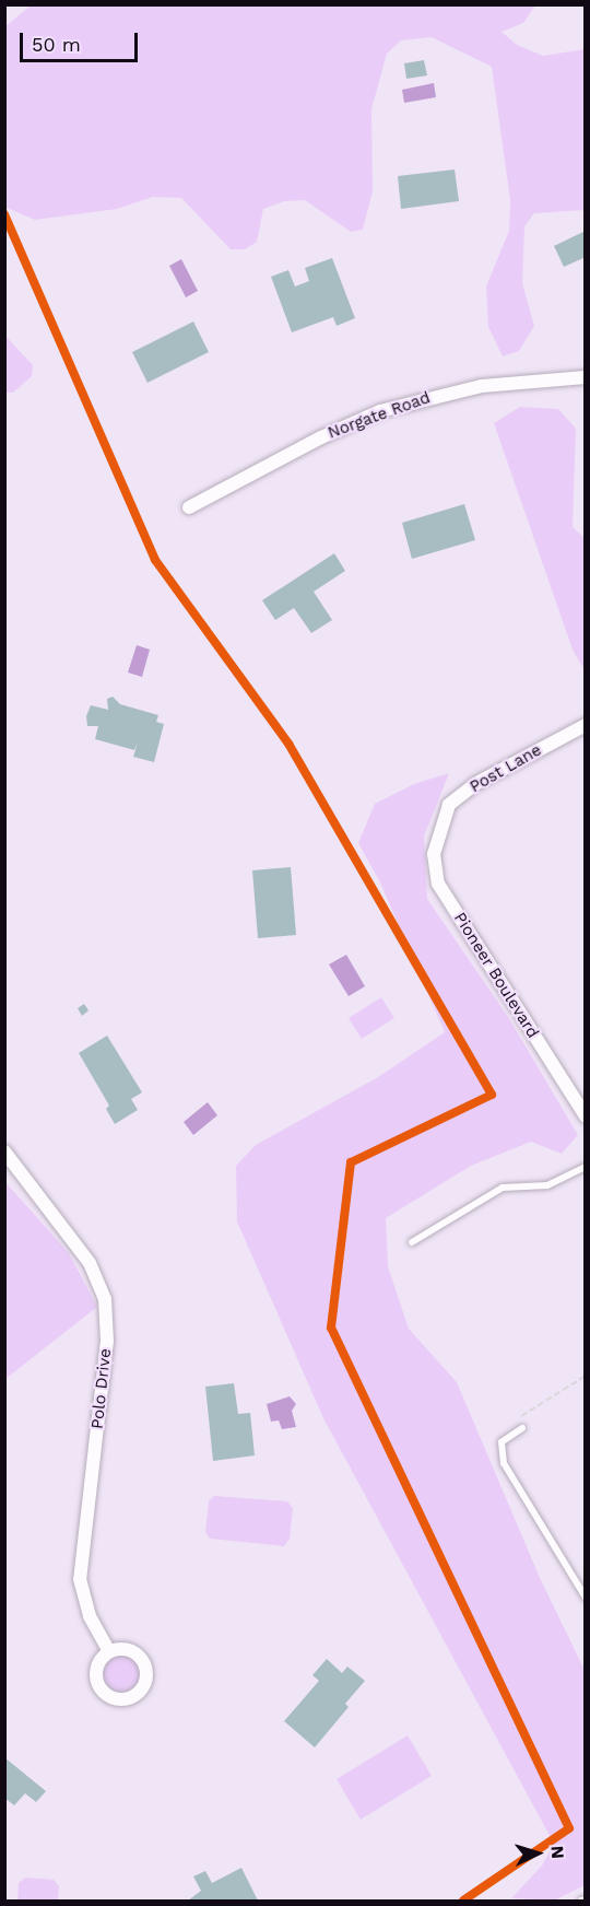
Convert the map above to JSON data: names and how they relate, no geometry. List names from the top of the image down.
{
  "streets": {
    "street": [
      "Norgate Road",
      "Post Lane",
      "Pioneer Boulevard",
      "Polo Drive"
    ]
  },
  "crossings": [
    ["Post Lane", "Pioneer Boulevard"]
  ],
  "scale_bar": "50 m",
  "north": "right"
}
